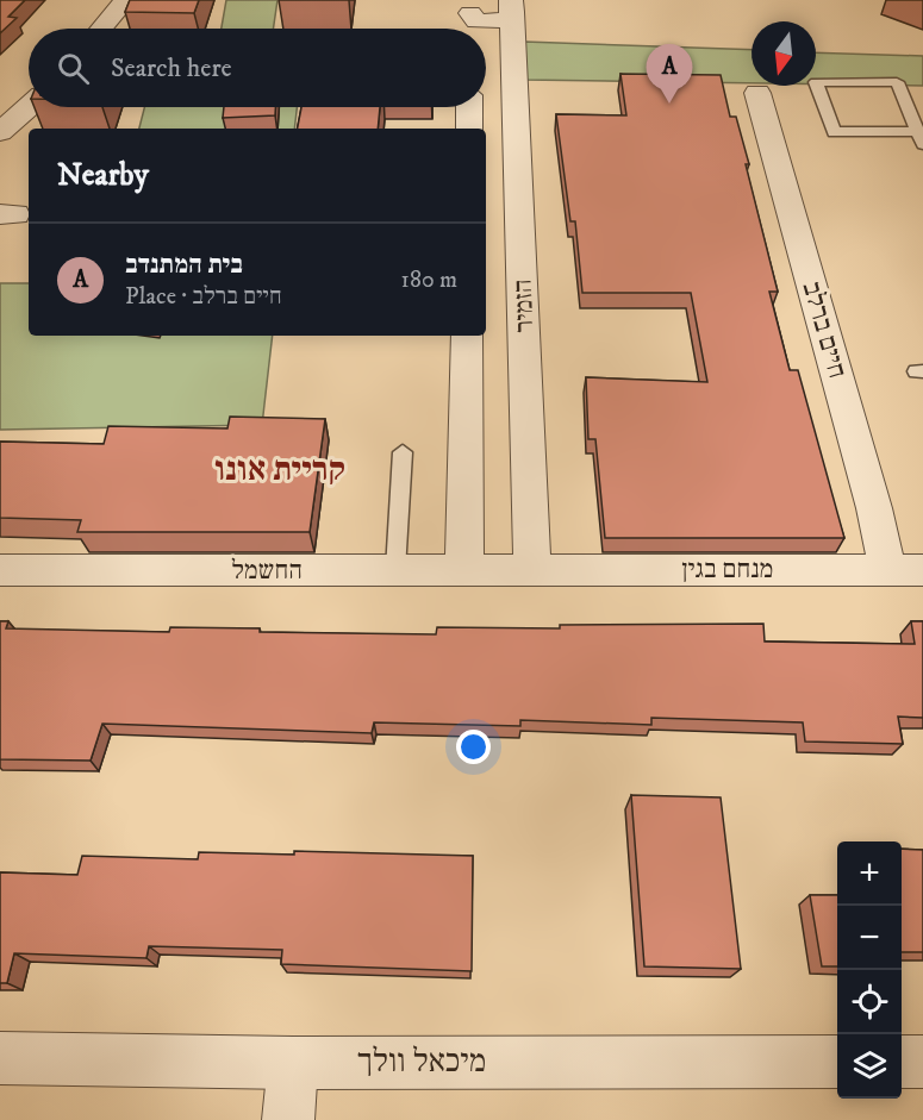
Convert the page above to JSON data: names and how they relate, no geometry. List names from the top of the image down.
{
  "streets": {
    "street": [
      "הזמיר",
      "חיים ברלב",
      "מנחם בגין",
      "החשמל",
      "מיכאל וולך"
    ]
  },
  "crossings": [
    ["הזמיר", "מנחם בגין"],
    ["הזמיר", "החשמל"],
    ["חיים ברלב", "מנחם בגין"],
    ["מנחם בגין", "החשמל"]
  ],
  "districts": ["קריית אונו"],
  "north": "bottom",
  "page": {
    "search": "Search here",
    "pins": "A",
    "heading": "Nearby",
    "list": [
      {
        "mark": "A",
        "name": "בית המתנדב",
        "note": "Place · חיים ברלב",
        "value": "180 m"
      }
    ],
    "map_buttons": ["+", "−"]
  }
}
